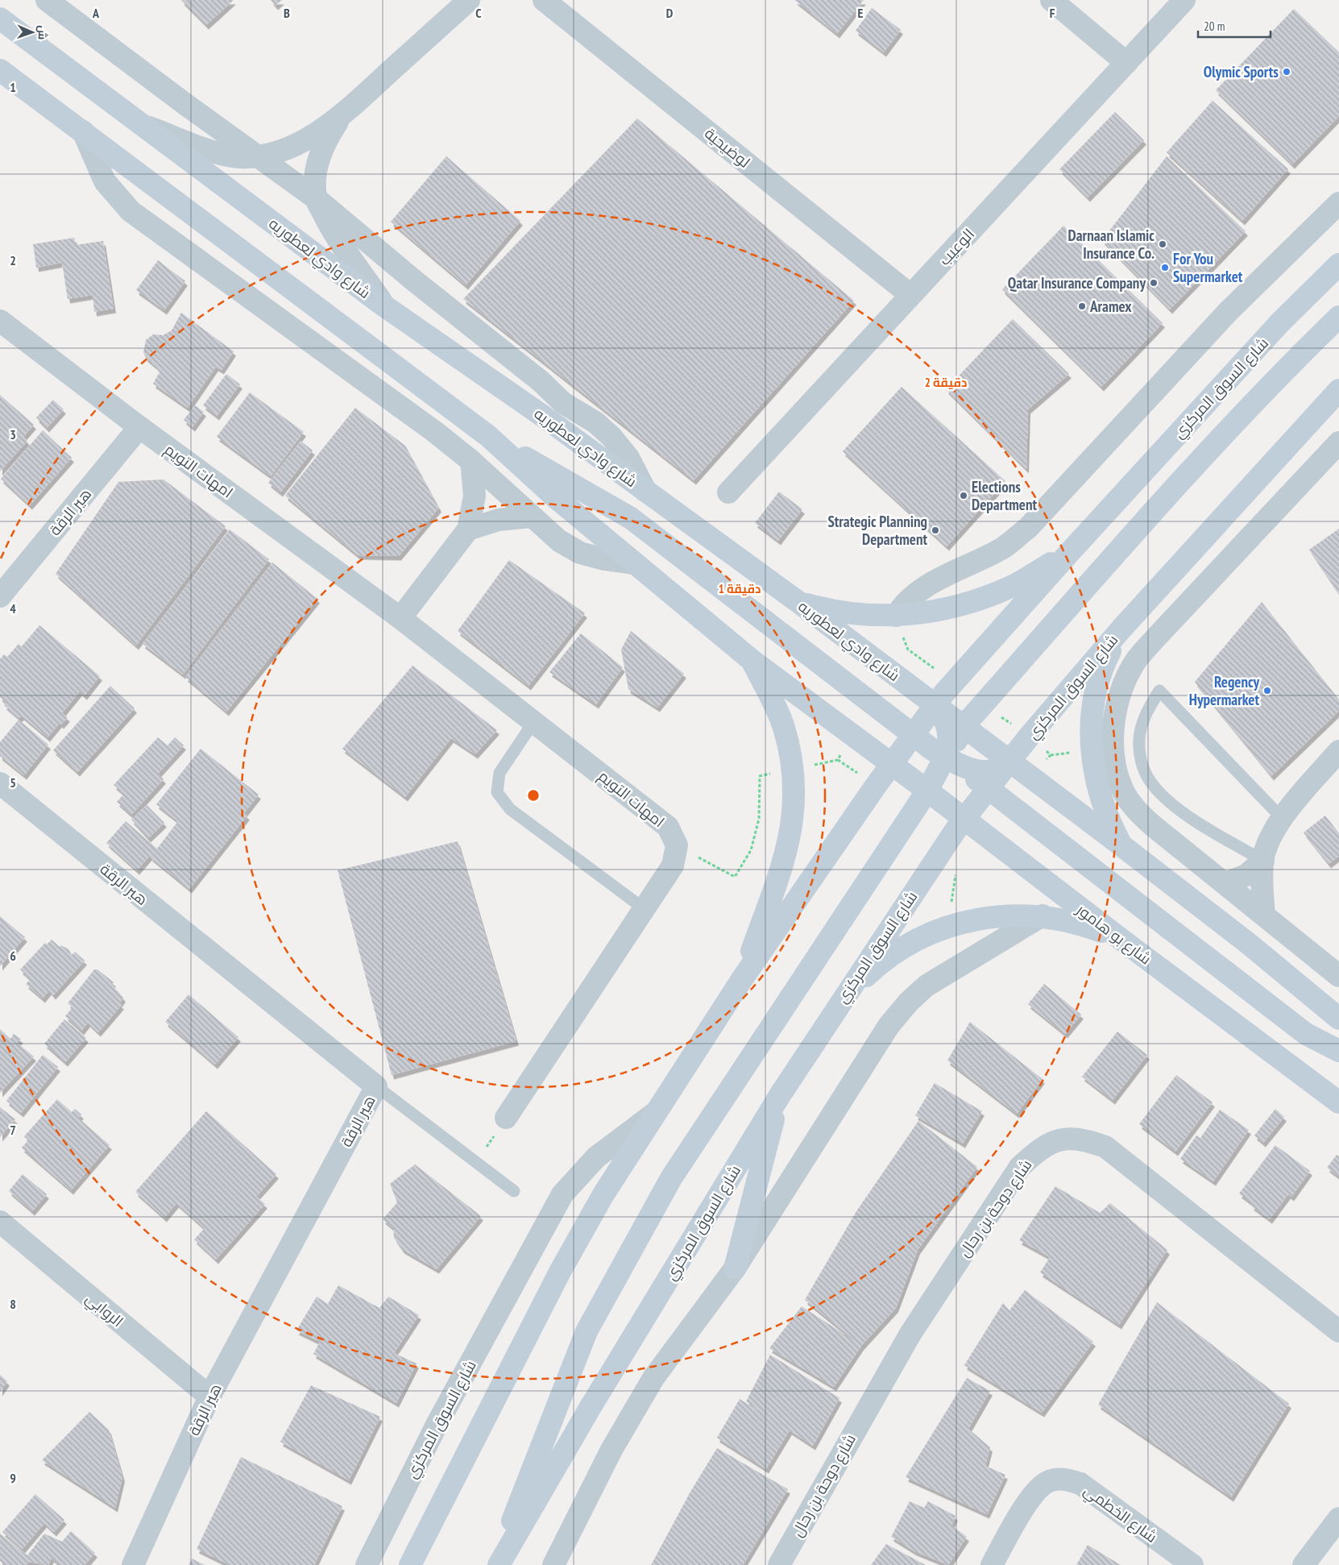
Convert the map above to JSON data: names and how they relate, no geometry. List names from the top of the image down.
{
  "streets": {
    "main road": ["شارع وادي لعطوريه", "شارع السوق المركزي", "شارع بو هامور"],
    "street": [
      "لوضيحية",
      "الوعيب",
      "امهات التويم",
      "هير الرقة",
      "شارع دوحة بن رحال",
      "الروابي",
      "شارع الخطمي"
    ]
  },
  "crossings": [
    ["لوضيحية", "الوعيب"],
    ["شارع وادي لعطوريه", "شارع السوق المركزي"],
    ["شارع السوق المركزي", "شارع بو هامور"],
    ["امهات التويم", "هير الرقة"],
    ["هير الرقة", "الروابي"]
  ],
  "places": [
    "Olymic Sports",
    "Darnaan Islamic Insurance Co.",
    "For You Supermarket",
    "Qatar Insurance Company",
    "Aramex",
    "Elections Department",
    "Strategic Planning Department",
    "Regency Hypermarket"
  ],
  "scale_bar": "20 m",
  "north": "right",
  "grid": {
    "columns": [
      "A",
      "B",
      "C",
      "D",
      "E",
      "F"
    ],
    "rows": [
      "1",
      "2",
      "3",
      "4",
      "5",
      "6",
      "7",
      "8",
      "9"
    ]
  },
  "rings": ["2 دقيقة", "1 دقيقة"]
}
